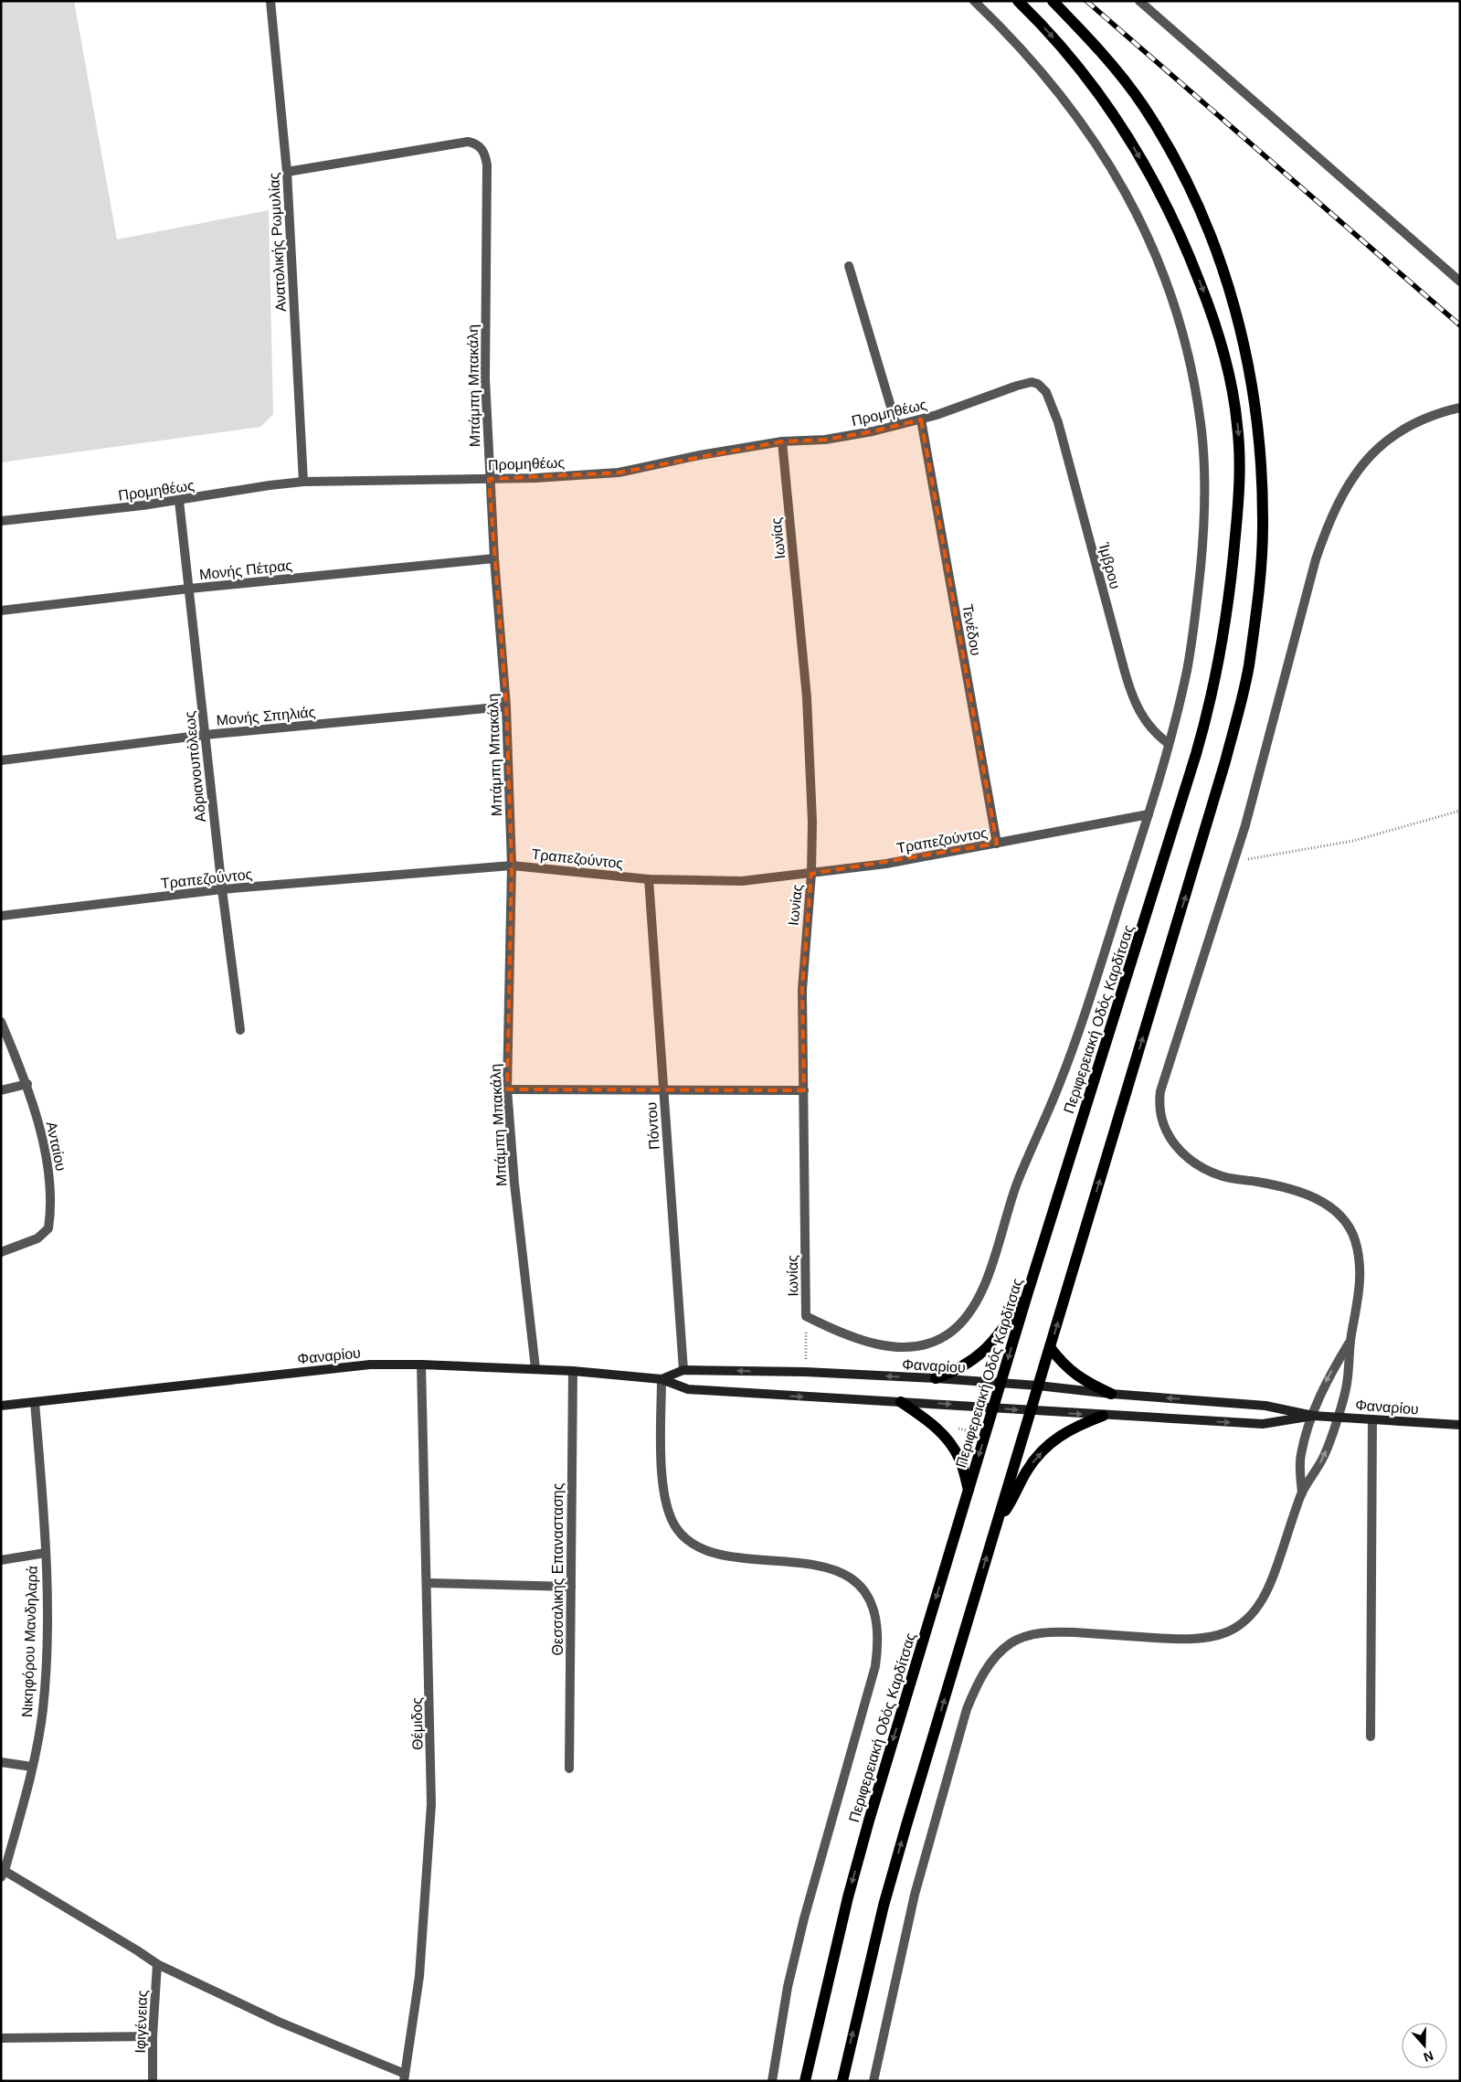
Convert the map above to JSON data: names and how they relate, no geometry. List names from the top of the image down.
{
  "streets": {
    "main road": ["Περιφερειακή Οδός Καρδίτσας", "Φαναρίου"],
    "street": [
      "Ανατολικής Ρωμυλίας",
      "Μπάμπη Μπακάλη",
      "Προμηθέως",
      "Ιωνίας",
      "Ίμβρου",
      "Μονής Πέτρας",
      "Τενέδου",
      "Μονής Σπηλιάς",
      "Αδριανουπόλεως",
      "Τραπεζούντος",
      "Πόντου",
      "Ανταίου",
      "Θεσσαλικης Επαναστασης",
      "Νικηφόρου Μανδηλαρά",
      "Θέμιδος",
      "Ιφιγένειας"
    ]
  },
  "crossings": [
    ["Ανατολικής Ρωμυλίας", "Μπάμπη Μπακάλη"],
    ["Ανατολικής Ρωμυλίας", "Προμηθέως"],
    ["Μπάμπη Μπακάλη", "Προμηθέως"],
    ["Μπάμπη Μπακάλη", "Μονής Πέτρας"],
    ["Μπάμπη Μπακάλη", "Μονής Σπηλιάς"],
    ["Μπάμπη Μπακάλη", "Τραπεζούντος"],
    ["Μπάμπη Μπακάλη", "Φαναρίου"],
    ["Προμηθέως", "Ιωνίας"],
    ["Προμηθέως", "Ίμβρου"],
    ["Προμηθέως", "Τενέδου"],
    ["Προμηθέως", "Αδριανουπόλεως"],
    ["Ιωνίας", "Τραπεζούντος"],
    ["Ιωνίας", "Φαναρίου"],
    ["Μονής Πέτρας", "Αδριανουπόλεως"],
    ["Τενέδου", "Τραπεζούντος"],
    ["Μονής Σπηλιάς", "Αδριανουπόλεως"],
    ["Αδριανουπόλεως", "Τραπεζούντος"],
    ["Τραπεζούντος", "Πόντου"],
    ["Περιφερειακή Οδός Καρδίτσας", "Φαναρίου"],
    ["Πόντου", "Φαναρίου"],
    ["Φαναρίου", "Θεσσαλικης Επαναστασης"],
    ["Φαναρίου", "Νικηφόρου Μανδηλαρά"],
    ["Φαναρίου", "Θέμιδος"]
  ],
  "north": "bottom"
}
